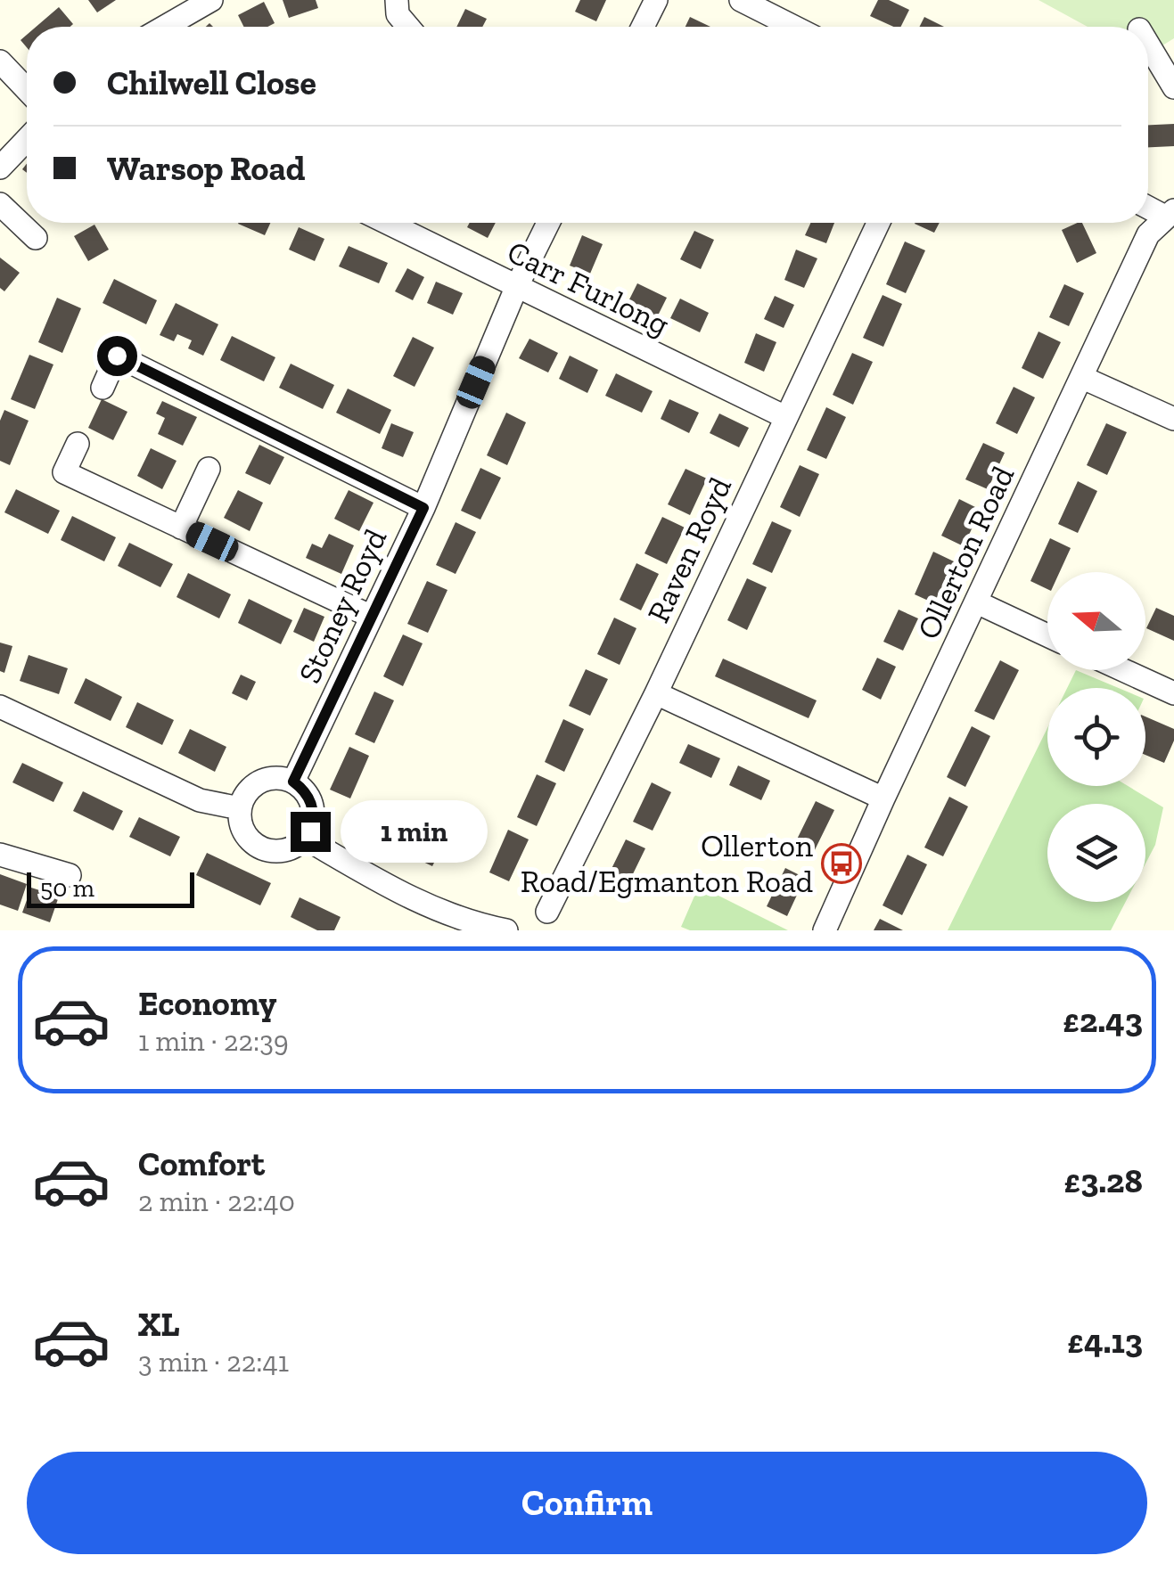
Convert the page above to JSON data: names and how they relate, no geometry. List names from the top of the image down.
{
  "streets": {
    "street": [
      "Carr Furlong",
      "Raven Royd",
      "Ollerton Road",
      "Stoney Royd"
    ]
  },
  "crossings": [
    ["Carr Furlong", "Raven Royd"],
    ["Carr Furlong", "Stoney Royd"]
  ],
  "places": {
    "bus stop": ["Ollerton Road/Egmanton Road"]
  },
  "scale_bar": "50 m",
  "north": "left",
  "page": {
    "banner": ["Chilwell Close", "Warsop Road"],
    "bubble": "1 min",
    "scale": "50 m",
    "list": [
      {
        "name": "Economy",
        "note": "1 min · 22:39",
        "value": "£2.43"
      },
      {
        "name": "Comfort",
        "note": "2 min · 22:40",
        "value": "£3.28"
      },
      {
        "name": "XL",
        "note": "3 min · 22:41",
        "value": "£4.13"
      }
    ],
    "buttons": "Confirm"
  }
}
